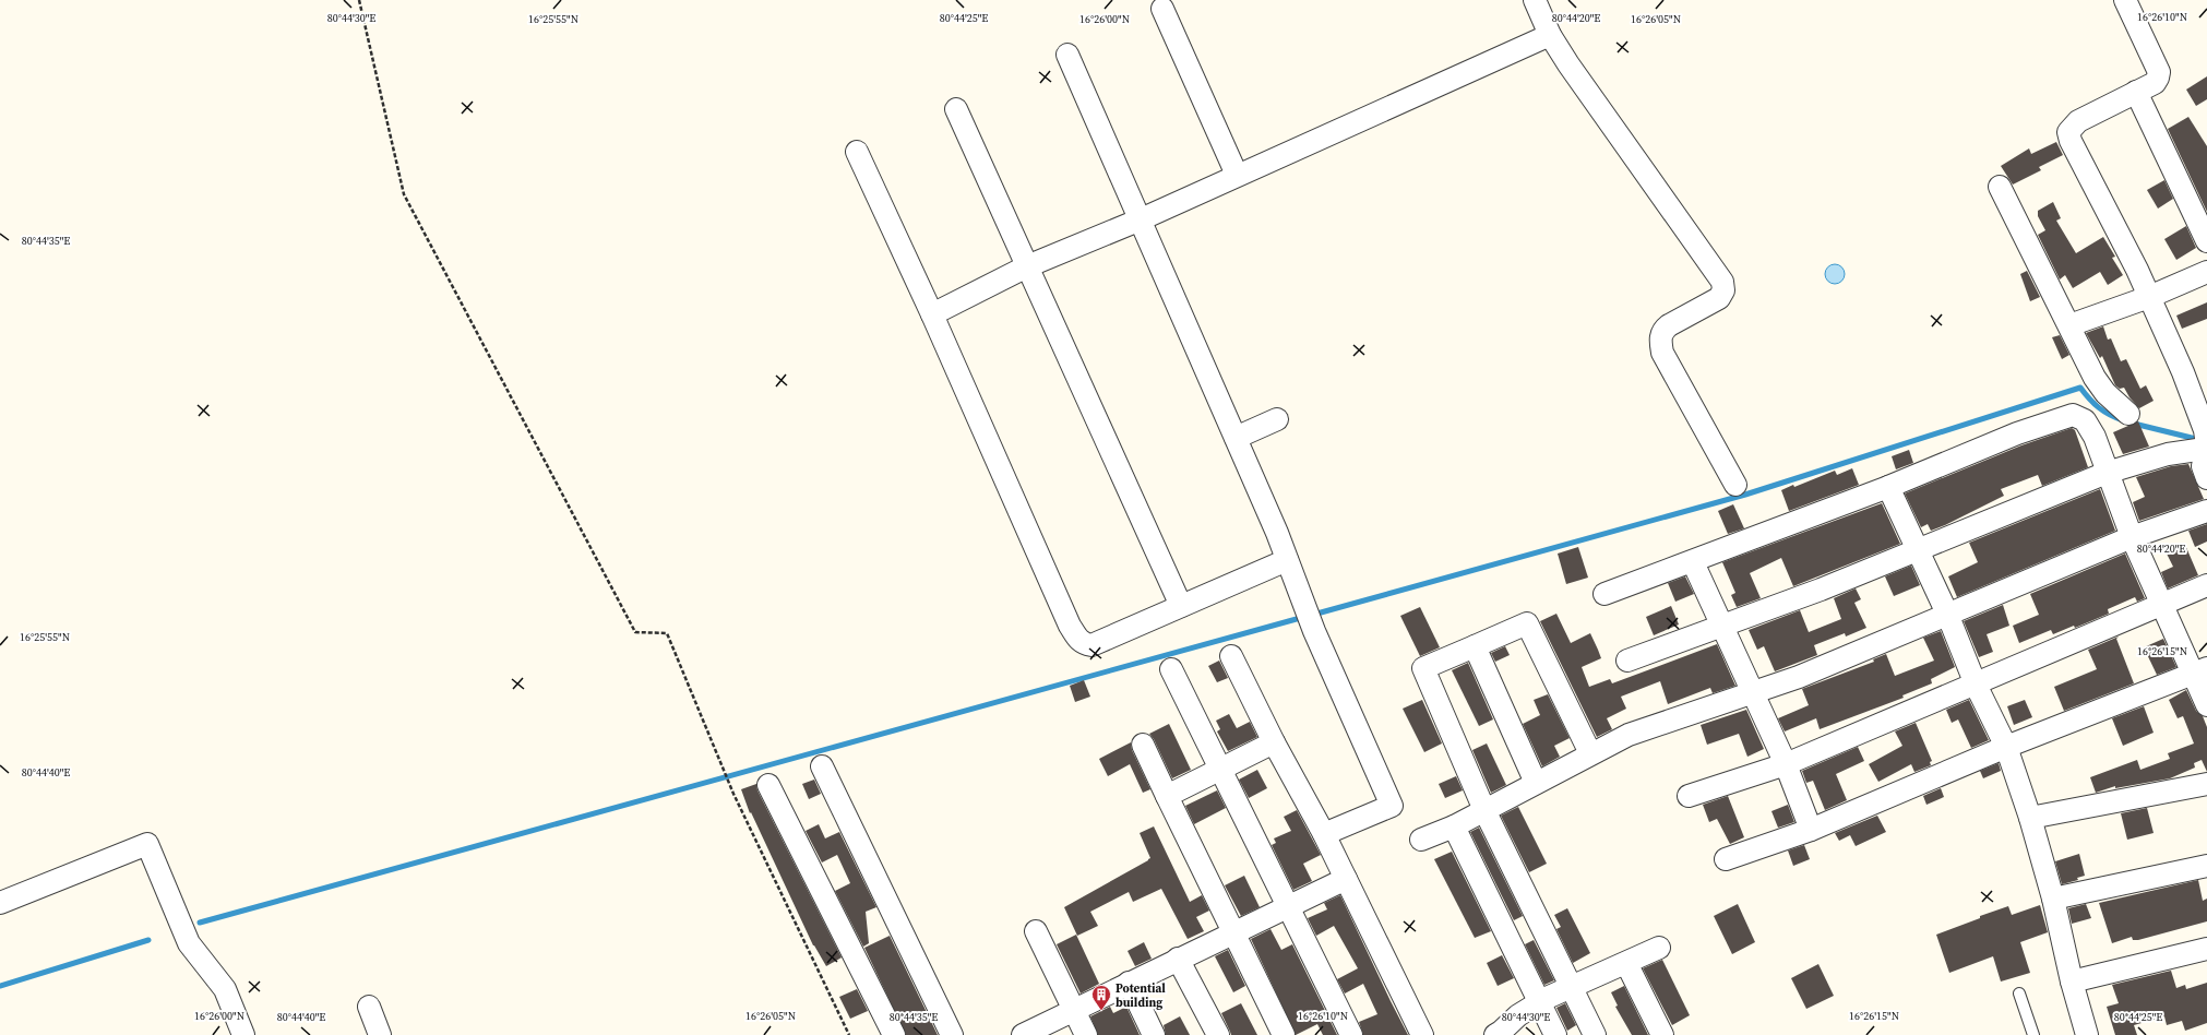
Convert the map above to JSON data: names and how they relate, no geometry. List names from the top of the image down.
{
  "places": {
    "building": ["Potential building"]
  },
  "coordinates": [
    "16°26'10\"N",
    "80°44'30\"E",
    "80°44'25\"E",
    "80°44'20\"E",
    "16°25'55\"N",
    "16°26'00\"N",
    "16°26'05\"N",
    "80°44'35\"E",
    "16°26'15\"N",
    "80°44'40\"E"
  ]
}
